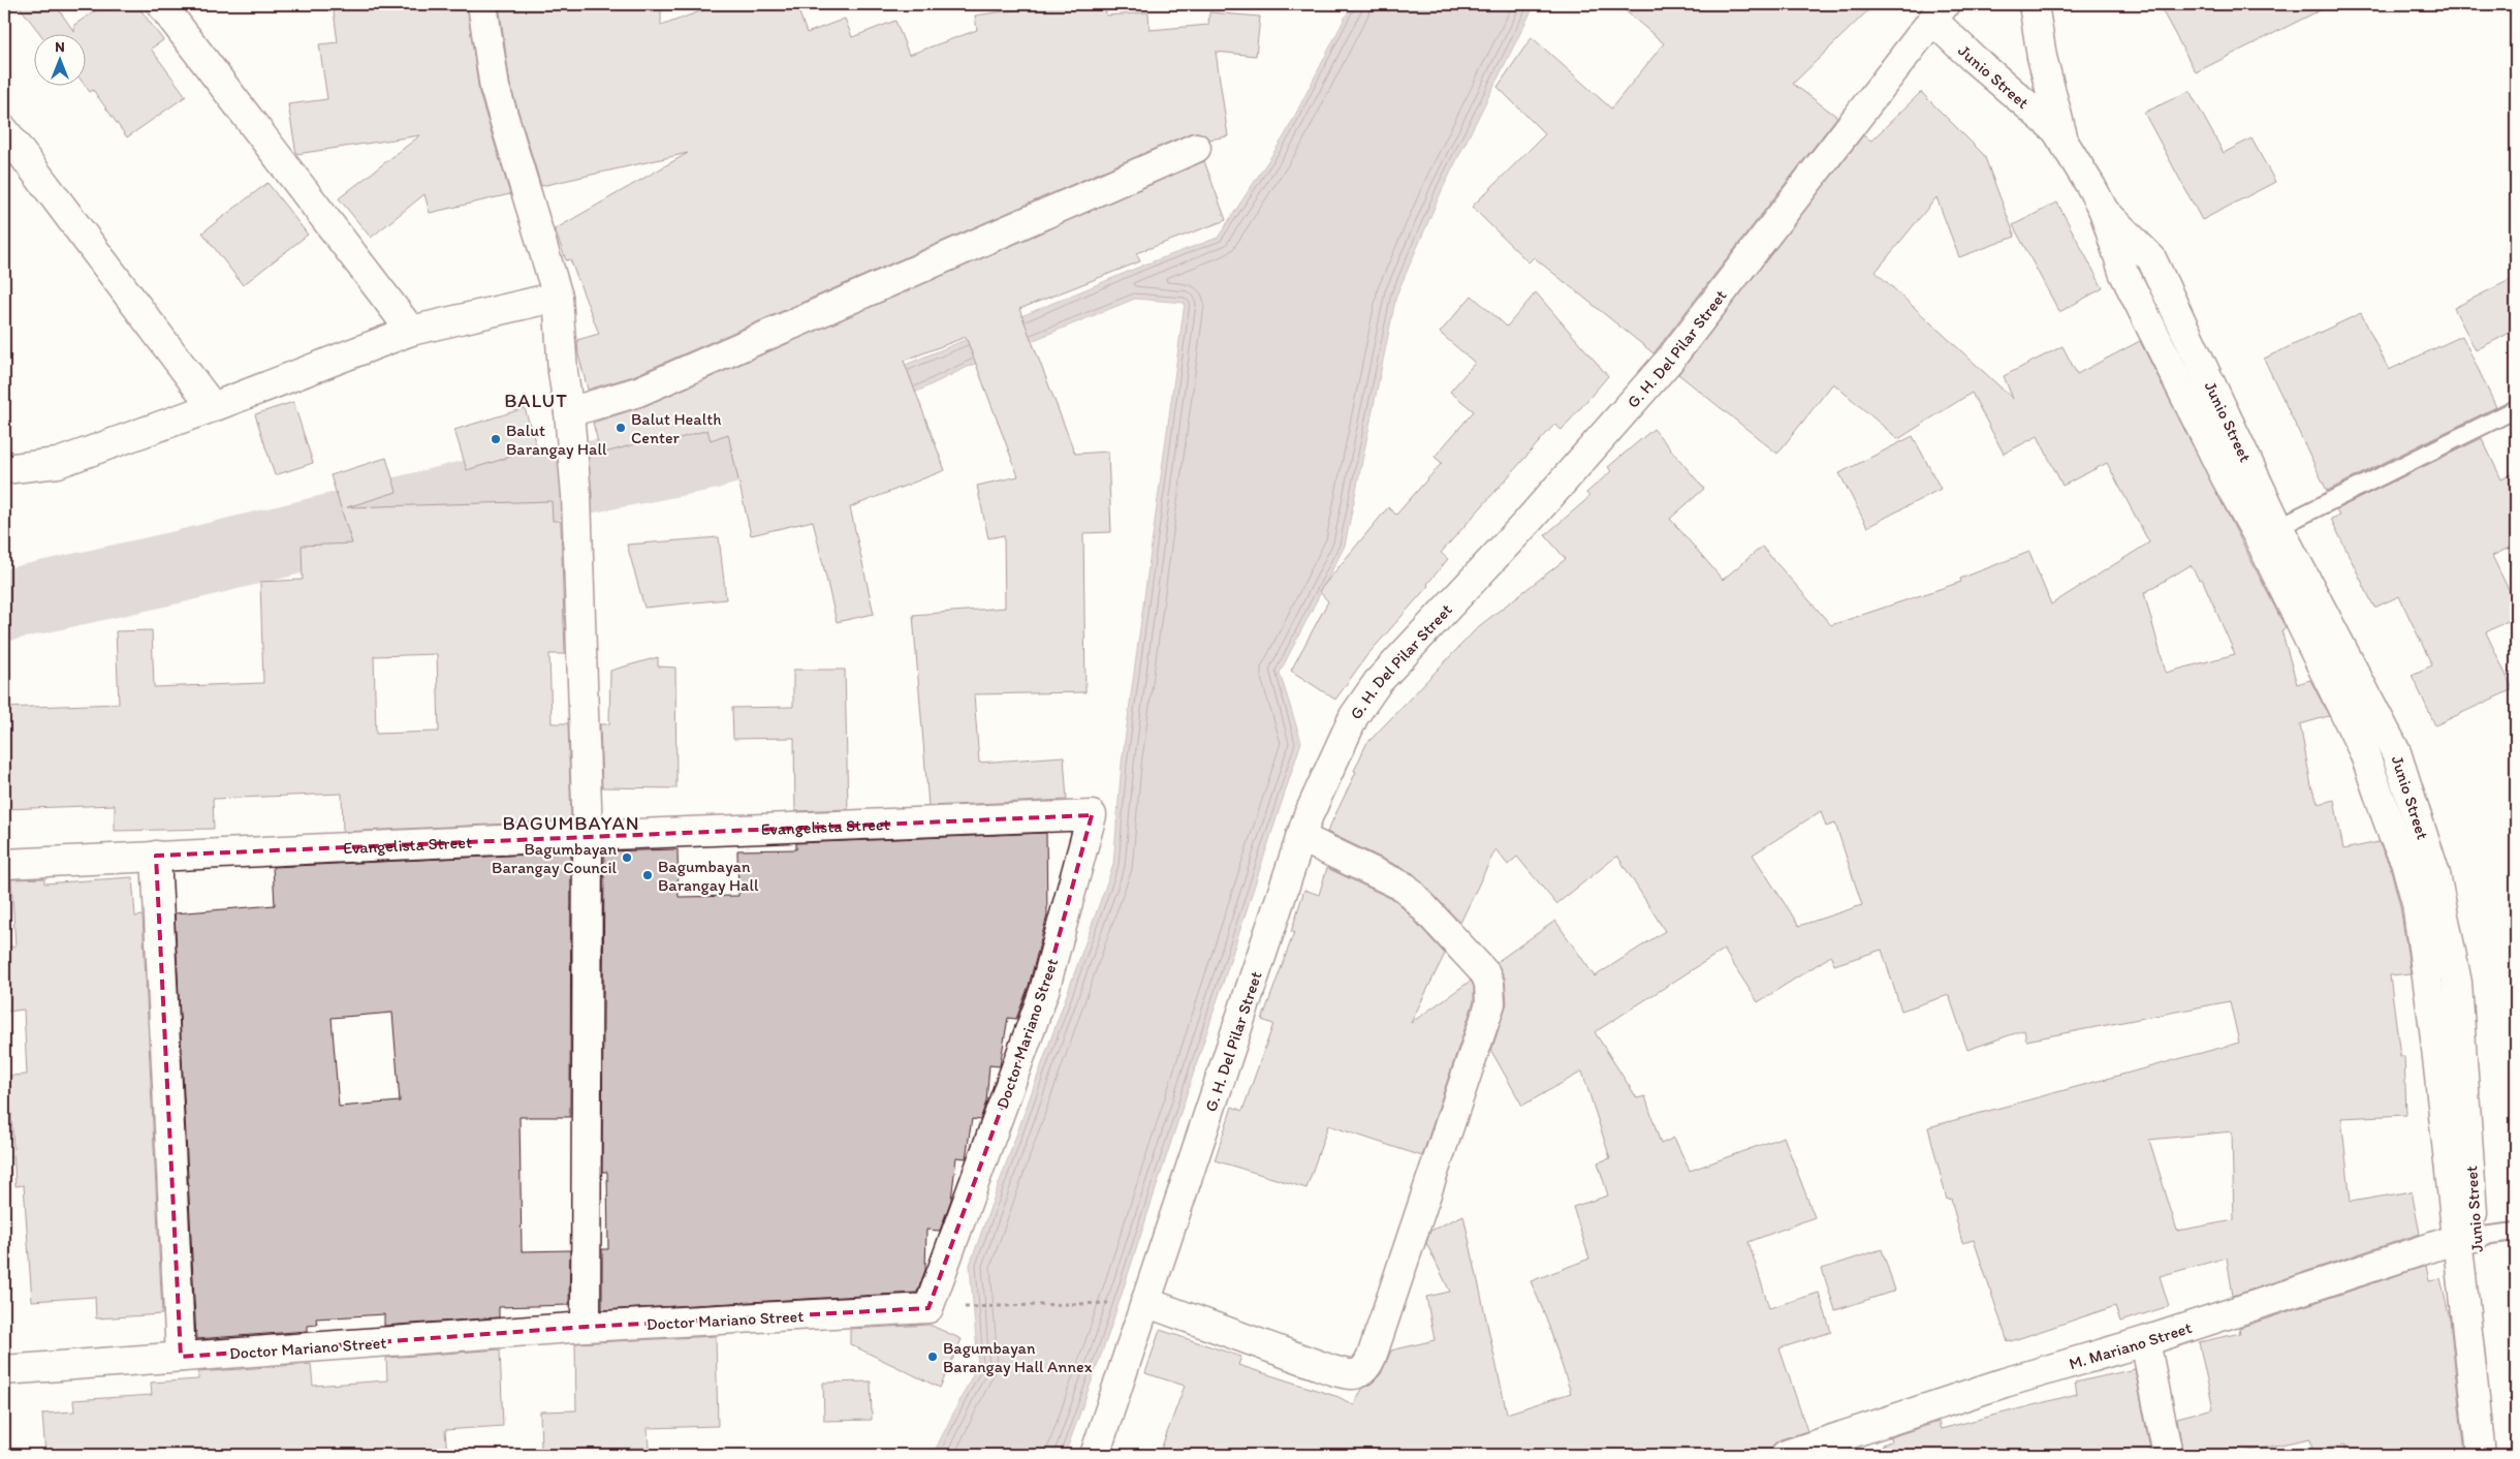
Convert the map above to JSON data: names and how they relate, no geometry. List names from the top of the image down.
{
  "streets": {
    "street": [
      "Junio Street",
      "G. H. Del Pilar Street",
      "Evangelista Street",
      "Doctor Mariano Street",
      "M. Mariano Street"
    ]
  },
  "crossings": [
    ["Junio Street", "G. H. Del Pilar Street"],
    ["Junio Street", "M. Mariano Street"],
    ["Evangelista Street", "Doctor Mariano Street"]
  ],
  "districts": ["BALUT", "BAGUMBAYAN"],
  "places": [
    "Balut Health Center",
    "Balut Barangay Hall",
    "Bagumbayan Barangay Council",
    "Bagumbayan Barangay Hall",
    "Bagumbayan Barangay Hall Annex"
  ],
  "north": "top"
}
